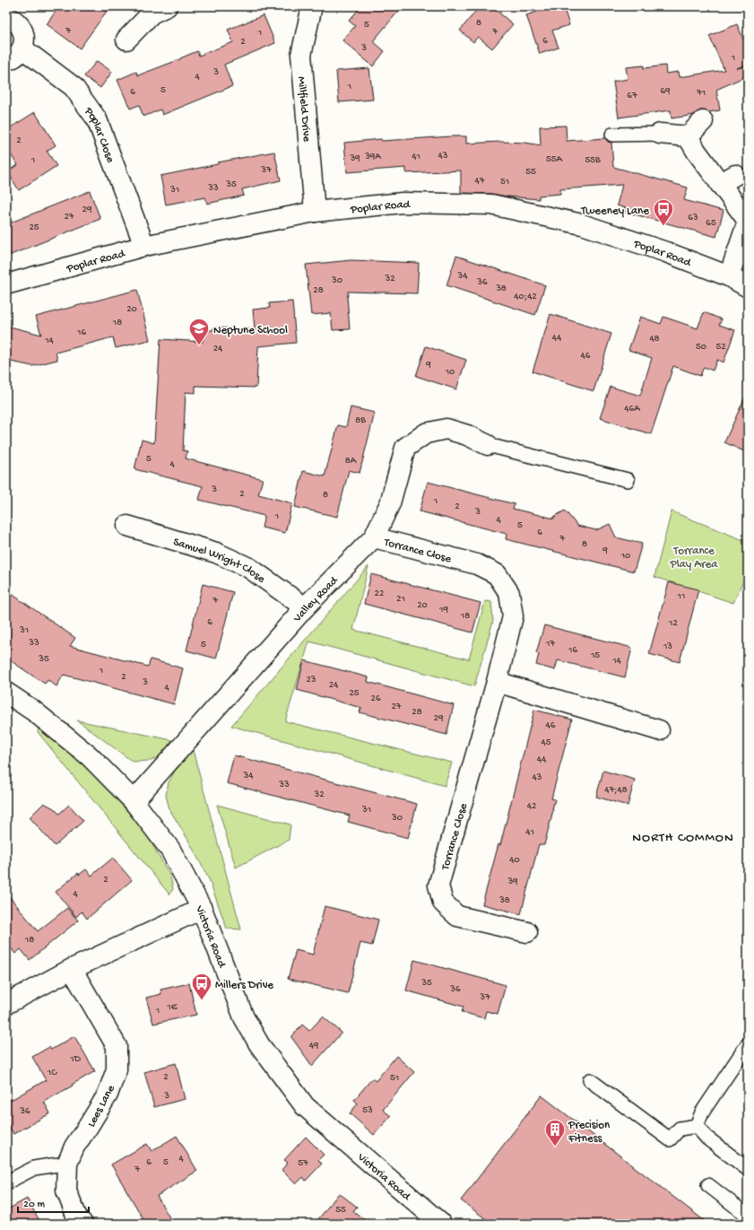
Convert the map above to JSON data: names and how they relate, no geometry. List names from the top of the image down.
{
  "streets": {
    "street": [
      "Millfield Drive",
      "Poplar Close",
      "Poplar Road",
      "Torrance Close",
      "Samuel Wright Close",
      "Valley Road",
      "Victoria Road",
      "Lees Lane"
    ]
  },
  "crossings": [
    ["Millfield Drive", "Poplar Road"],
    ["Poplar Close", "Poplar Road"],
    ["Torrance Close", "Valley Road"],
    ["Samuel Wright Close", "Valley Road"],
    ["Valley Road", "Victoria Road"]
  ],
  "districts": ["NORTH COMMON"],
  "parks": ["Torrance Play Area"],
  "places": {
    "bus stop": ["Tweeney Lane", "Millers Drive"],
    "school or university": ["Neptune School"],
    "building": ["Precision Fitness"]
  },
  "house_numbers": [
    "8",
    "5",
    "7",
    "7",
    "1",
    "6",
    "2",
    "3",
    "1",
    "3",
    "4",
    "1",
    "5",
    "69",
    "6",
    "71",
    "67",
    "2",
    "43",
    "39A",
    "41",
    "39",
    "55A",
    "1",
    "55B",
    "37",
    "55",
    "47",
    "51",
    "35",
    "33",
    "31",
    "29",
    "27",
    "63",
    "65",
    "25",
    "34",
    "32",
    "30",
    "36",
    "38",
    "28",
    "40;42",
    "20",
    "18",
    "16",
    "44",
    "48",
    "14",
    "50",
    "52",
    "24",
    "46",
    "9",
    "10",
    "46A",
    "8B",
    "5",
    "8A",
    "4",
    "3",
    "2",
    "8",
    "1",
    "2",
    "3",
    "1",
    "4",
    "5",
    "6",
    "7",
    "8",
    "9",
    "10",
    "22",
    "11",
    "21",
    "7",
    "20",
    "19",
    "18",
    "6",
    "12",
    "31",
    "33",
    "17",
    "5",
    "13",
    "16",
    "15",
    "35",
    "14",
    "1",
    "2",
    "23",
    "3",
    "24",
    "4",
    "25",
    "26",
    "27",
    "28",
    "29",
    "46",
    "45",
    "44",
    "34",
    "43",
    "33",
    "47;48",
    "32",
    "42",
    "31",
    "30",
    "41",
    "40",
    "2",
    "39",
    "4",
    "38",
    "18",
    "35",
    "36",
    "37",
    "1E",
    "1",
    "49",
    "1D",
    "1C",
    "2",
    "51",
    "3",
    "53",
    "36",
    "4",
    "6",
    "5",
    "57",
    "7",
    "55"
  ],
  "scale_bar": "20 m"
}
